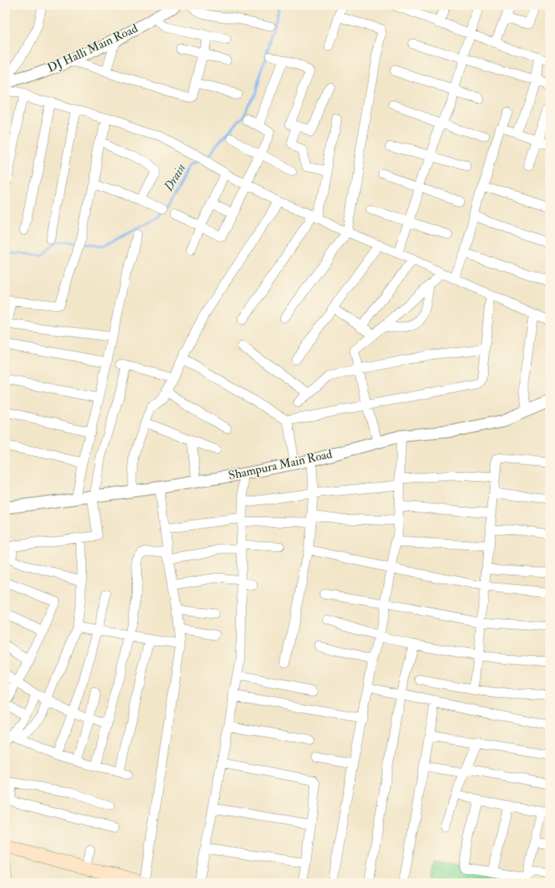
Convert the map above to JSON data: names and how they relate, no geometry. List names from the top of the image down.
{
  "streets": {
    "street": ["DJ Halli Main Road", "Shampura Main Road"]
  },
  "water": ["Drain"]
}
